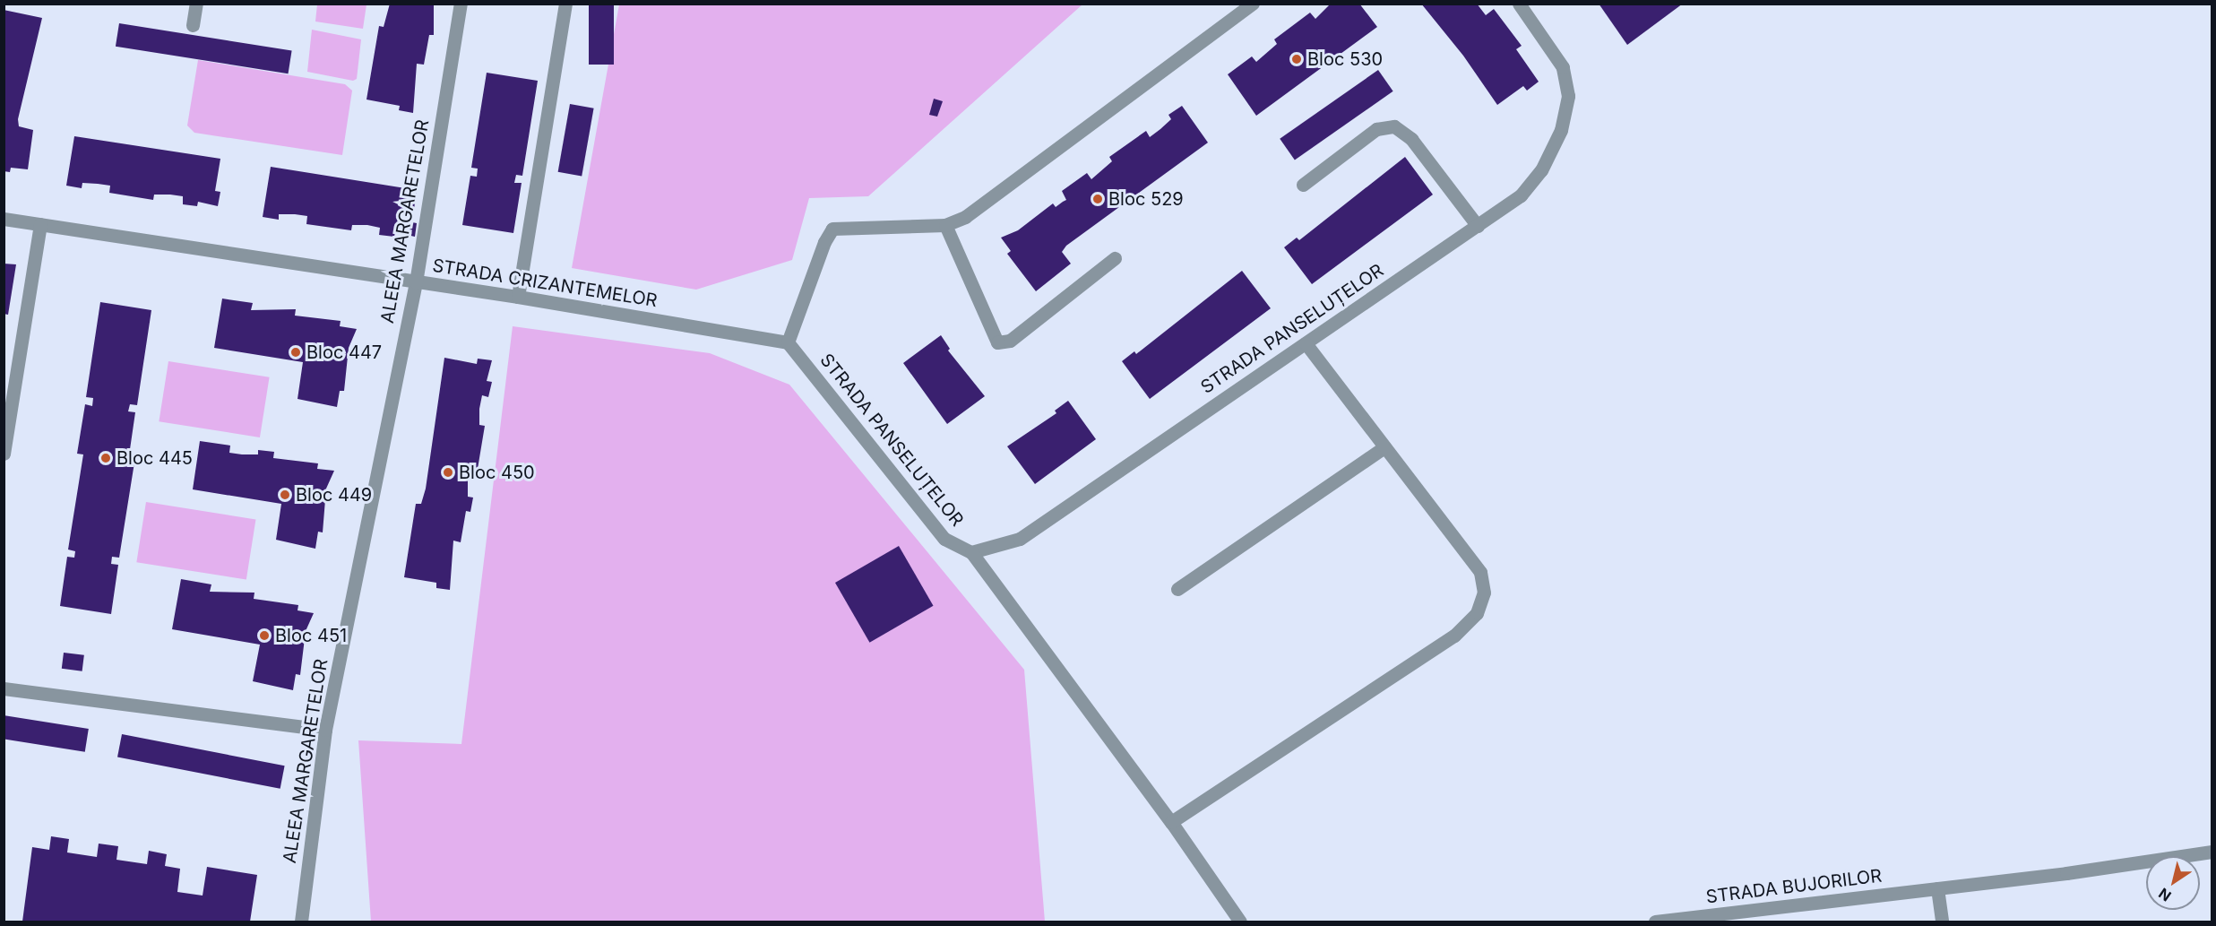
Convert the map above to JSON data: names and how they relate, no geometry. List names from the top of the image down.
{
  "streets": {
    "street": [
      "ALEEA MARGARETELOR",
      "STRADA CRIZANTEMELOR",
      "STRADA PANSELUȚELOR",
      "STRADA BUJORILOR"
    ]
  },
  "crossings": [
    ["ALEEA MARGARETELOR", "STRADA CRIZANTEMELOR"],
    ["STRADA CRIZANTEMELOR", "STRADA PANSELUȚELOR"]
  ],
  "places": [
    "Bloc 530",
    "Bloc 529",
    "Bloc 447",
    "Bloc 445",
    "Bloc 450",
    "Bloc 449",
    "Bloc 451"
  ],
  "north": "bottom left"
}
